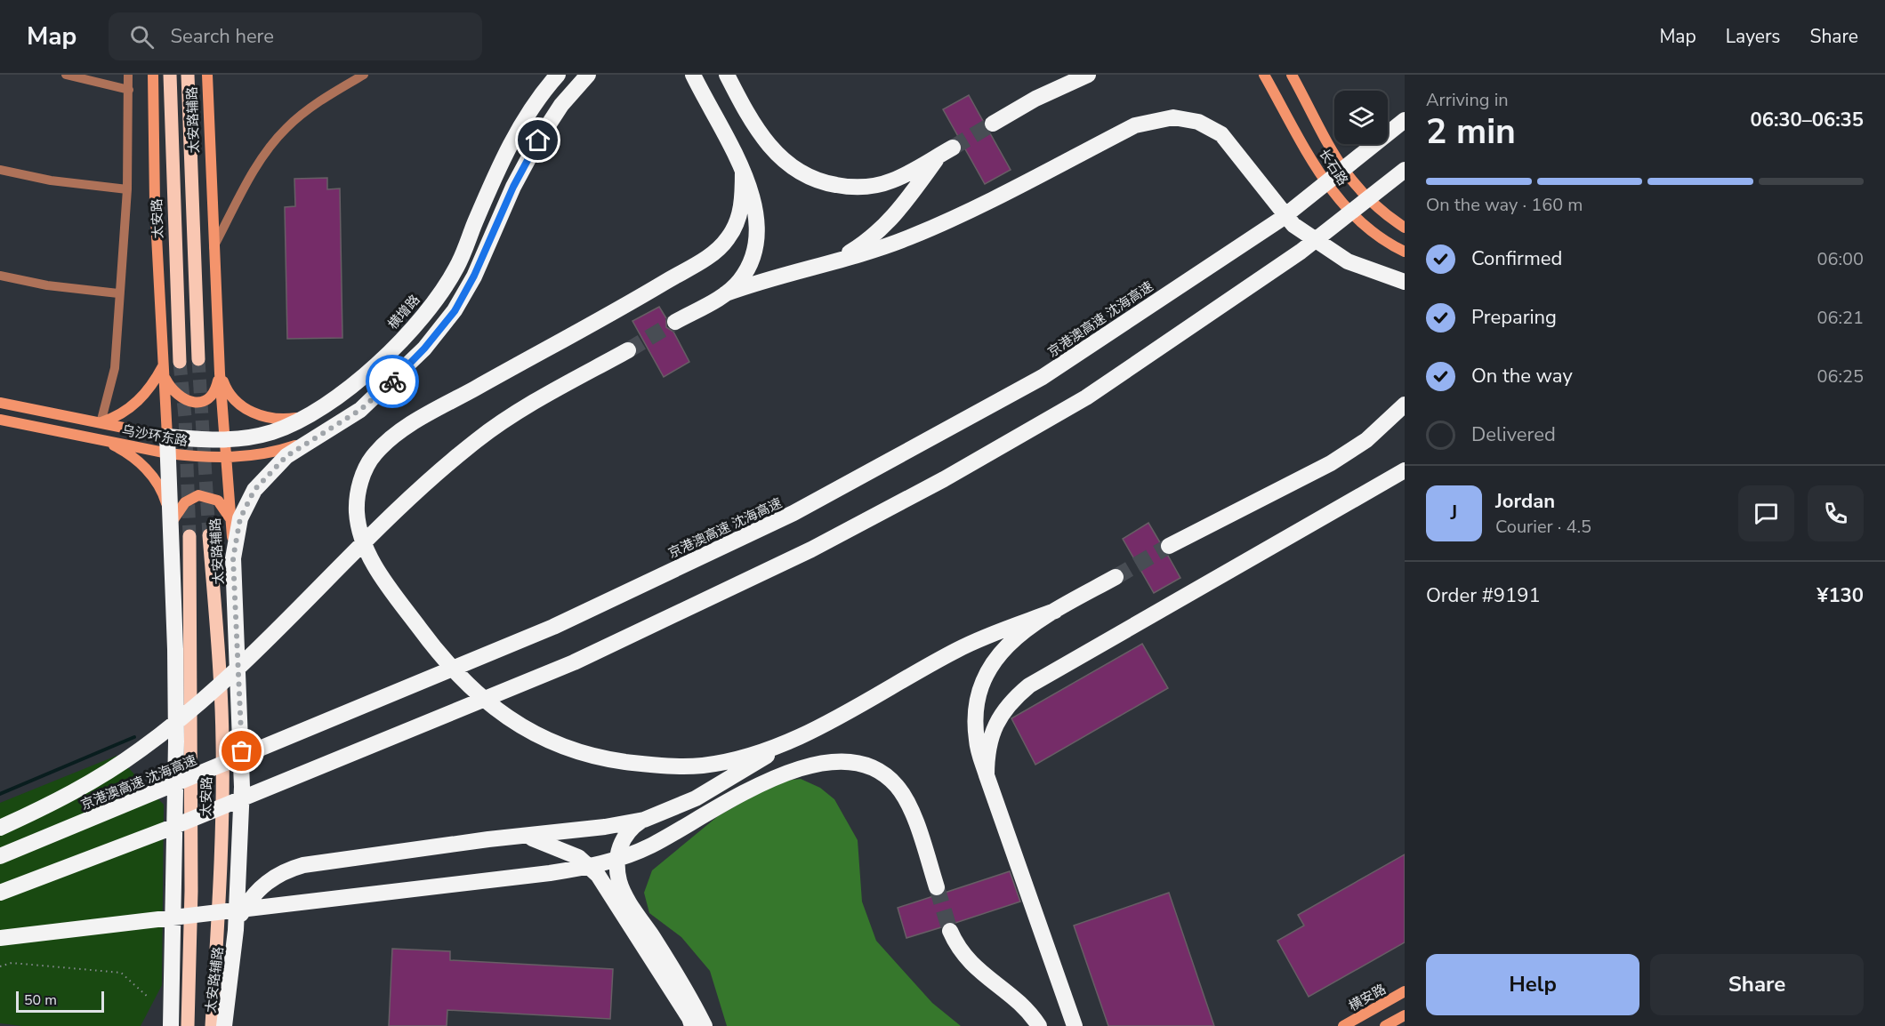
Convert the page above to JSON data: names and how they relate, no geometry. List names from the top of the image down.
{
  "streets": {
    "highway": ["太安路辅路", "横增路", "京港澳高速 沈海高速"],
    "main road": [
      "长石路",
      "太安路",
      "乌沙环东路",
      "横安路"
    ]
  },
  "crossings": [
    ["太安路辅路", "横增路"],
    ["太安路辅路", "乌沙环东路"],
    ["横增路", "乌沙环东路"]
  ],
  "scale_bar": "50 m",
  "page": {
    "header": "Map",
    "search": "Search here",
    "nav": ["Map", "Layers", "Share"],
    "heading": ["2 min", "Arriving in", "06:30–06:35"],
    "panel": [
      "Jordan",
      "Courier · 4.5",
      "Order #9191",
      "¥130"
    ],
    "bar": "On the way · 160 m",
    "list": [
      ["Confirmed", "06:00"],
      ["Preparing", "06:21"],
      ["On the way", "06:25"],
      "Delivered"
    ],
    "round": "J",
    "buttons": ["Help", "Share"],
    "scale": "50 m"
  }
}
